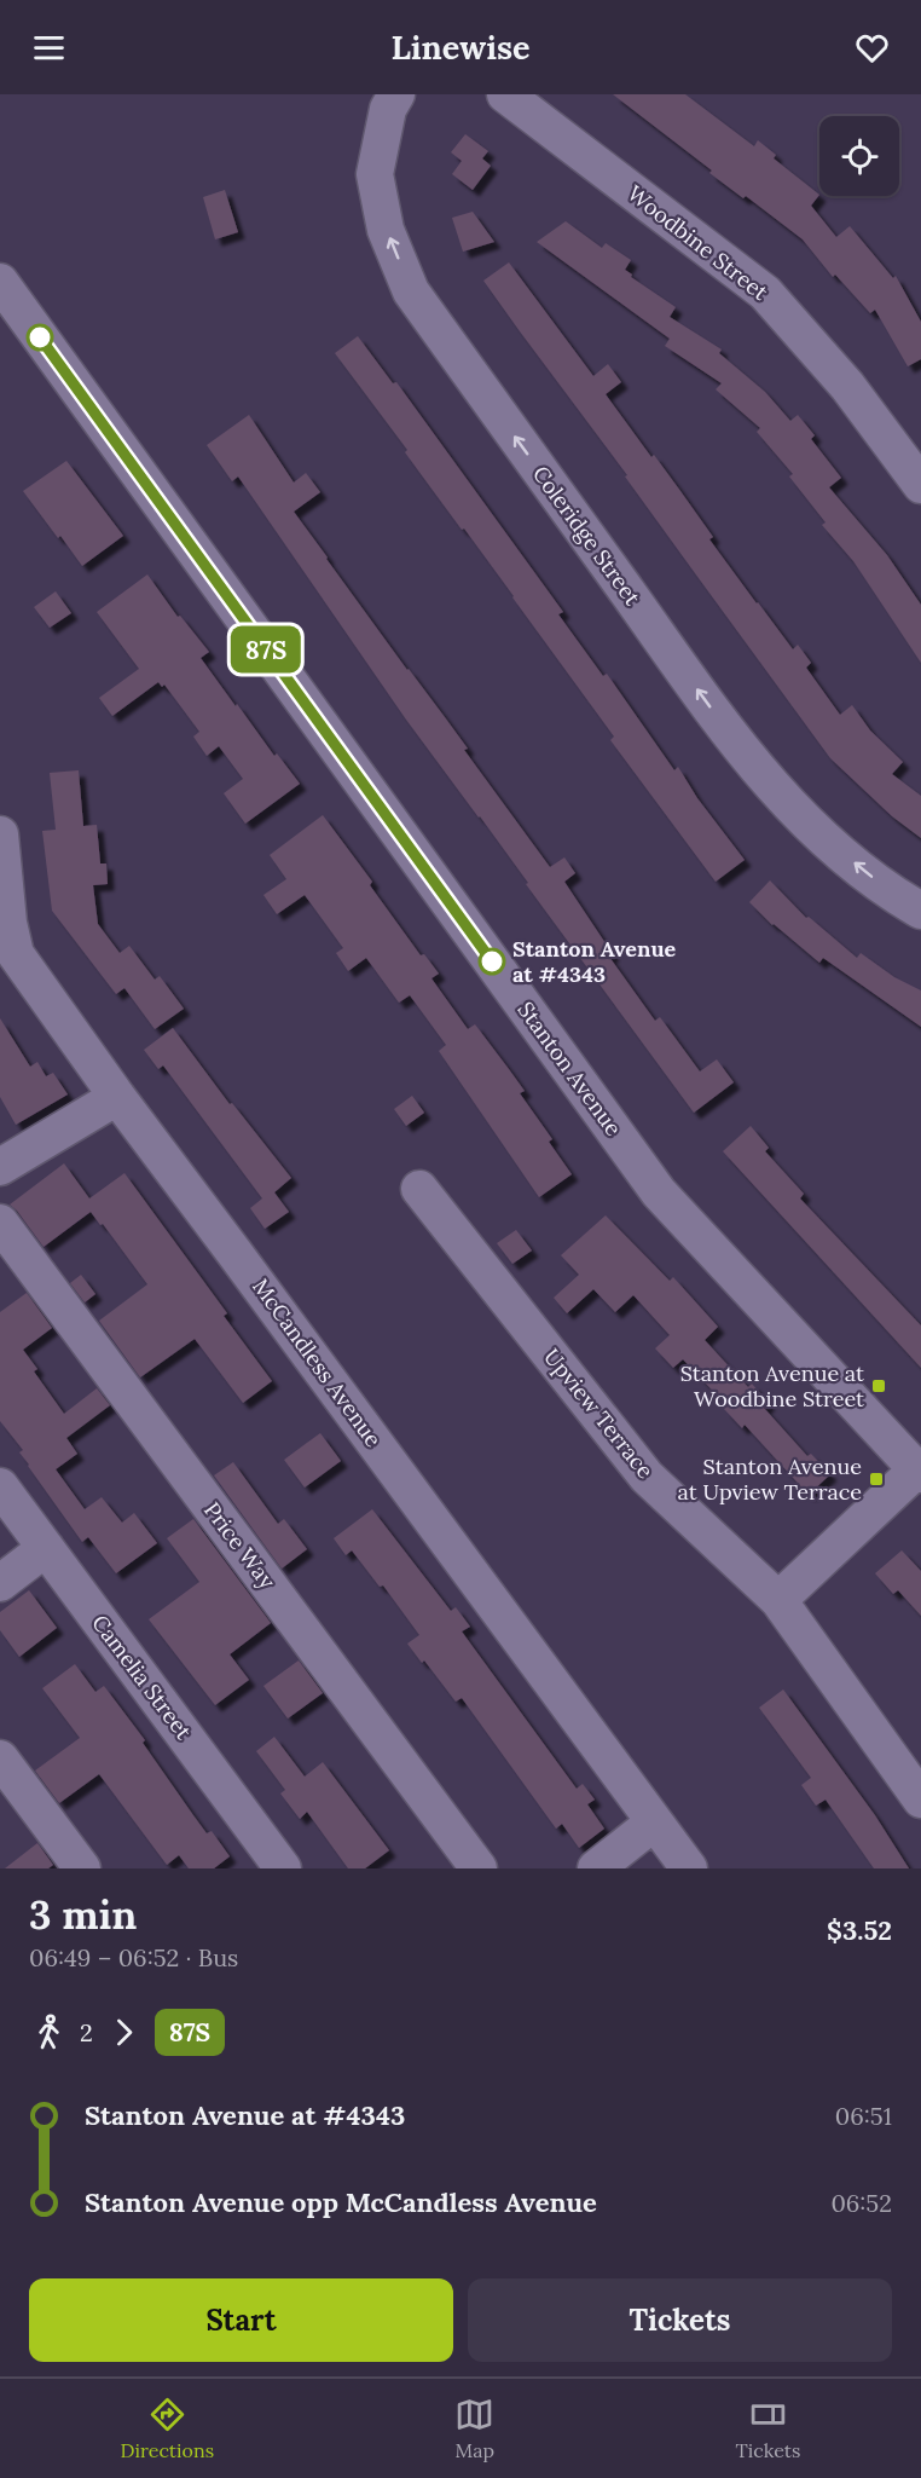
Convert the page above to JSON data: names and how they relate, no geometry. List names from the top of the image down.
{
  "streets": {
    "street": [
      "Woodbine Street",
      "Coleridge Street",
      "Stanton Avenue",
      "McCandless Avenue",
      "Upview Terrace",
      "Price Way",
      "Camelia Street"
    ]
  },
  "one_way": ["Coleridge Street"],
  "places": {
    "other": ["Stanton Avenue at #4343"],
    "transit": ["Stanton Avenue at Woodbine Street", "Stanton Avenue at Upview Terrace"]
  },
  "lines": ["bus line 87S"],
  "page": {
    "header": "Linewise",
    "on_map": "87S",
    "heading": ["3 min", "06:49 – 06:52 · Bus", "$3.52"],
    "legs": ["2", "87S"],
    "list": [
      {
        "name": "Stanton Avenue at #4343",
        "value": "06:51"
      },
      {
        "name": "Stanton Avenue opp McCandless Avenue",
        "value": "06:52"
      }
    ],
    "buttons": ["Start", "Tickets"],
    "tabs": ["Directions", "Map", "Tickets"]
  }
}
